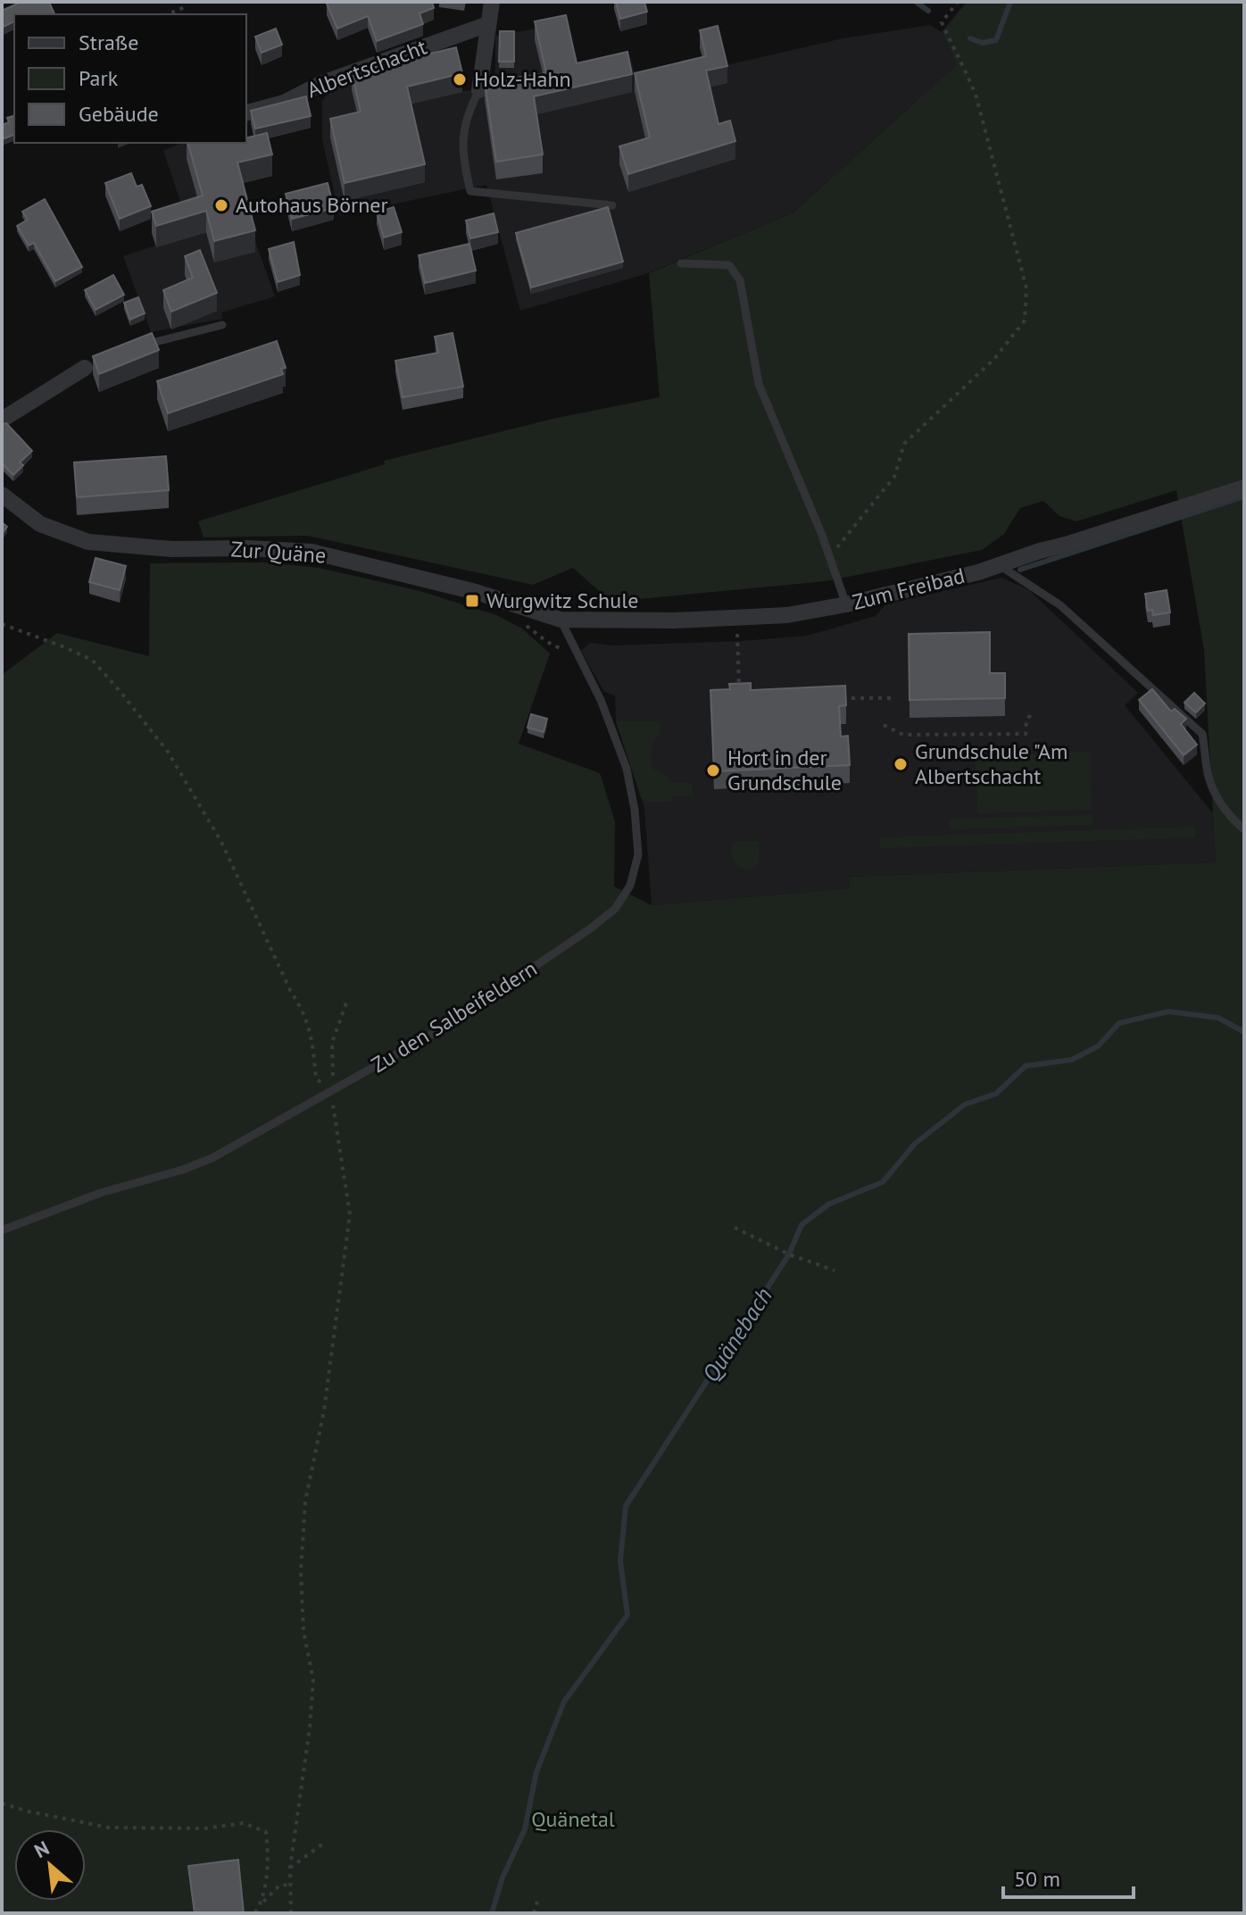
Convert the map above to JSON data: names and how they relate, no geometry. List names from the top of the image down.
{
  "streets": {
    "street": ["Albertschacht", "Zur Quäne", "Zum Freibad"],
    "lane": ["Zu den Salbeifeldern"]
  },
  "crossings": [
    ["Zur Quäne", "Zum Freibad"],
    ["Zur Quäne", "Zu den Salbeifeldern"],
    ["Zum Freibad", "Zu den Salbeifeldern"]
  ],
  "water": ["Quänebach"],
  "parks": ["Quänetal"],
  "places": {
    "other": [
      "Holz-Hahn",
      "Autohaus Börner",
      "Grundschule \"Am Albertschacht",
      "Hort in der Grundschule"
    ],
    "transit": ["Wurgwitz Schule"]
  },
  "legend": ["Straße", "Park", "Gebäude"],
  "scale_bar": "50 m",
  "north": "top left"
}
